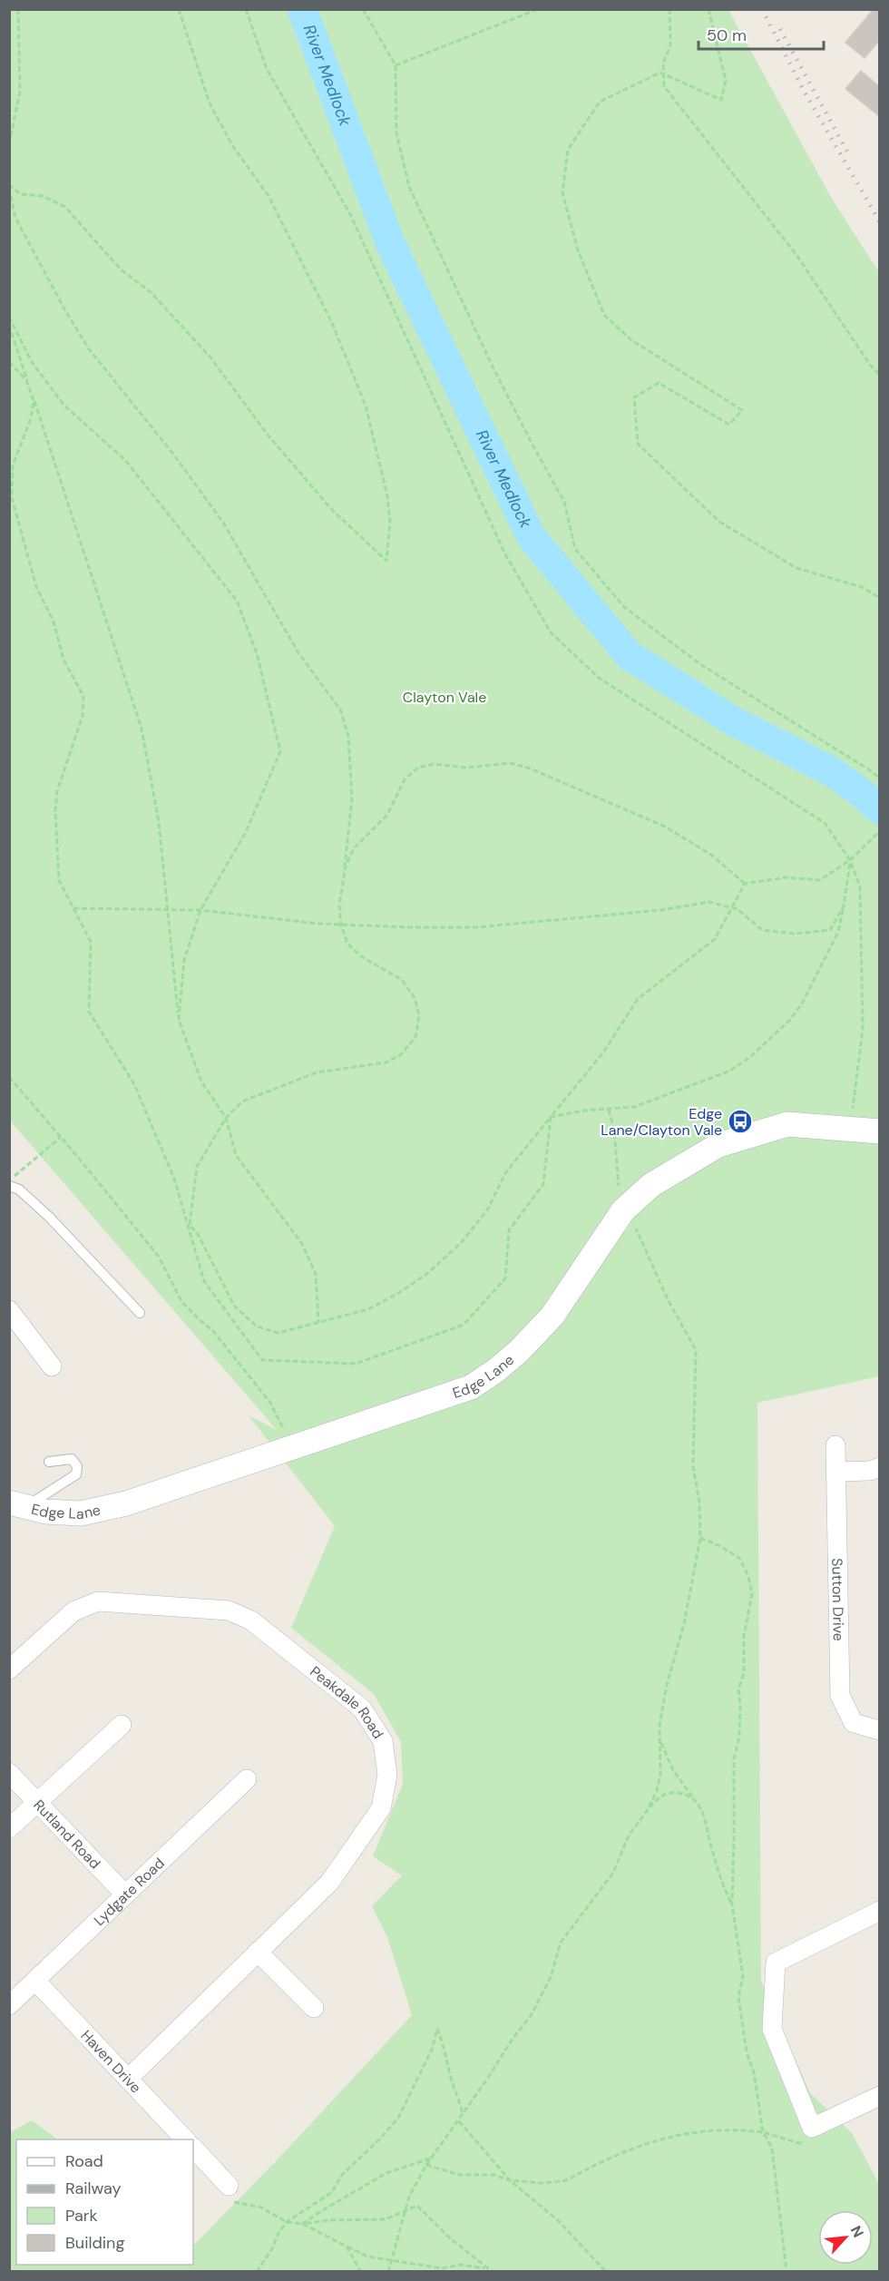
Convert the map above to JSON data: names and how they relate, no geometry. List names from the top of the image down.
{
  "streets": {
    "street": [
      "Edge Lane",
      "Sutton Drive",
      "Peakdale Road",
      "Rutland Road",
      "Lydgate Road",
      "Haven Drive"
    ]
  },
  "crossings": [
    ["Peakdale Road", "Haven Drive"],
    ["Rutland Road", "Lydgate Road"],
    ["Lydgate Road", "Haven Drive"]
  ],
  "water": ["River Medlock"],
  "parks": ["Clayton Vale"],
  "places": {
    "bus stop": ["Edge Lane/Clayton Vale"]
  },
  "legend": [
    "Road",
    "Railway",
    "Park",
    "Building"
  ],
  "scale_bar": "50 m",
  "north": "top right"
}
